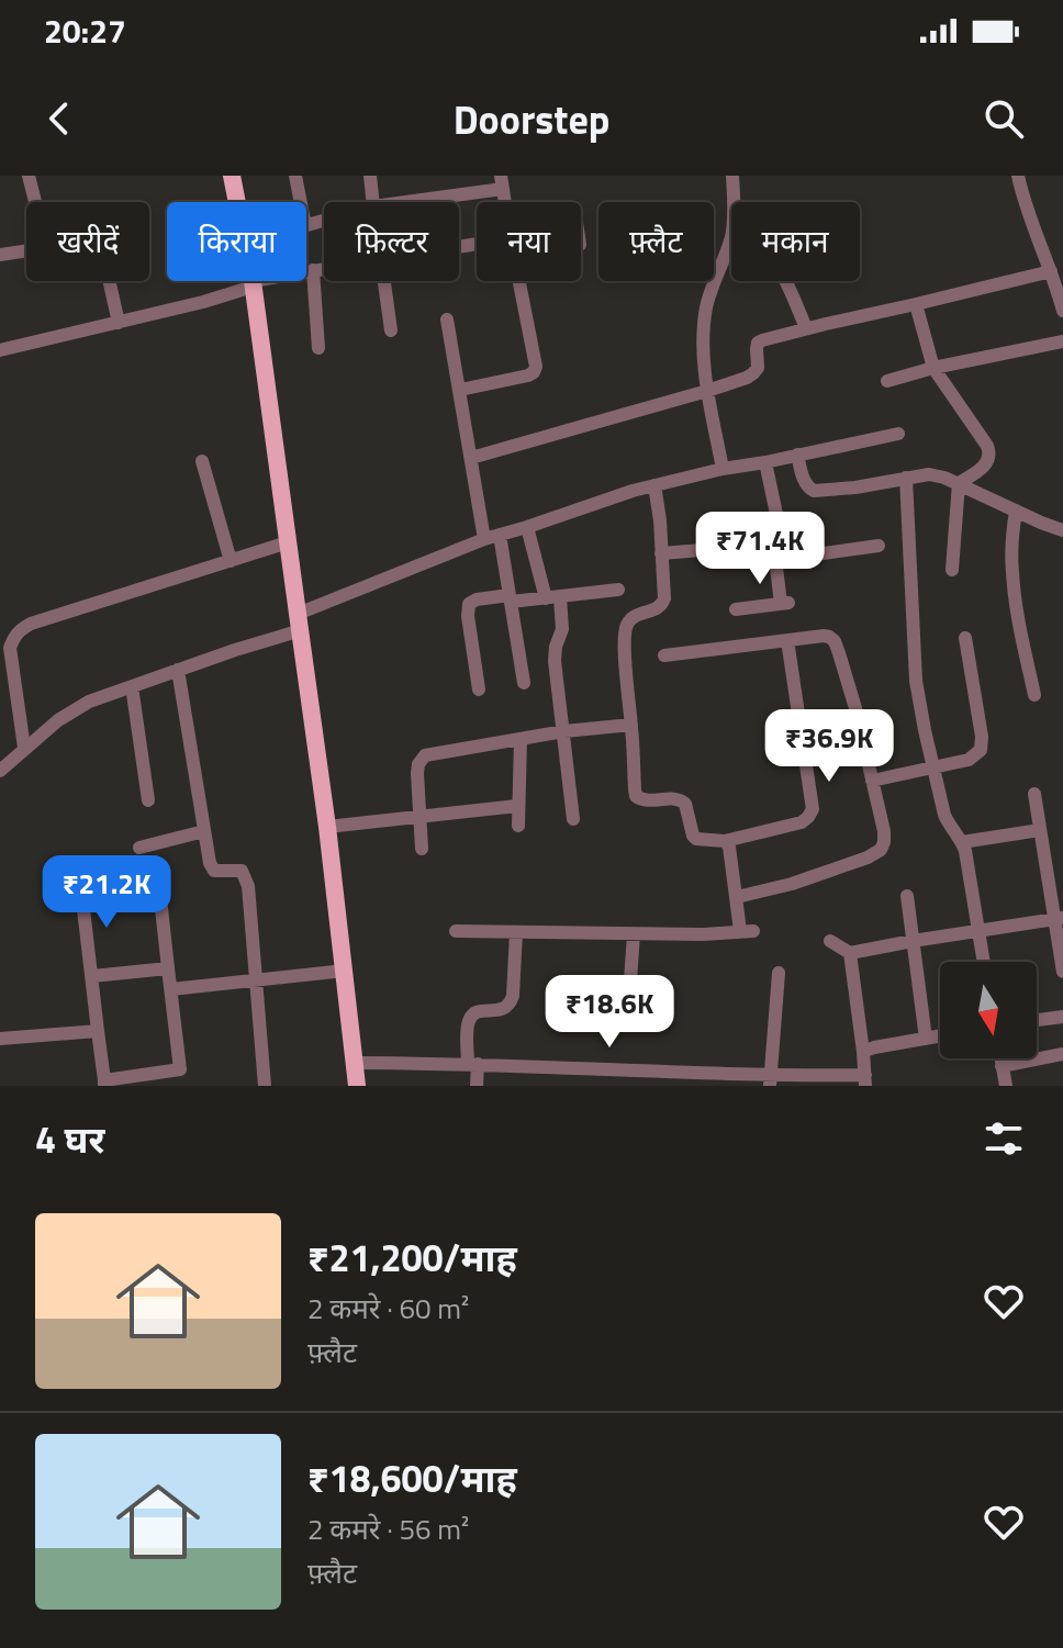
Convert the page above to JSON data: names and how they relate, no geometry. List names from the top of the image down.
{
  "north": "bottom",
  "page": {
    "status": "20:27",
    "header": "Doorstep",
    "chip": [
      "खरीदें",
      "किराया",
      "फ़िल्टर",
      "नया",
      "फ़्लैट",
      "मकान"
    ],
    "price": [
      "₹71.4K",
      "₹36.9K",
      "₹21.2K",
      "₹18.6K"
    ],
    "heading": "4 घर",
    "list": [
      {
        "name": "₹21,200/माह",
        "note": "2 कमरे · 60 m² · फ़्लैट"
      },
      {
        "name": "₹18,600/माह",
        "note": "2 कमरे · 56 m² · फ़्लैट"
      }
    ]
  }
}
